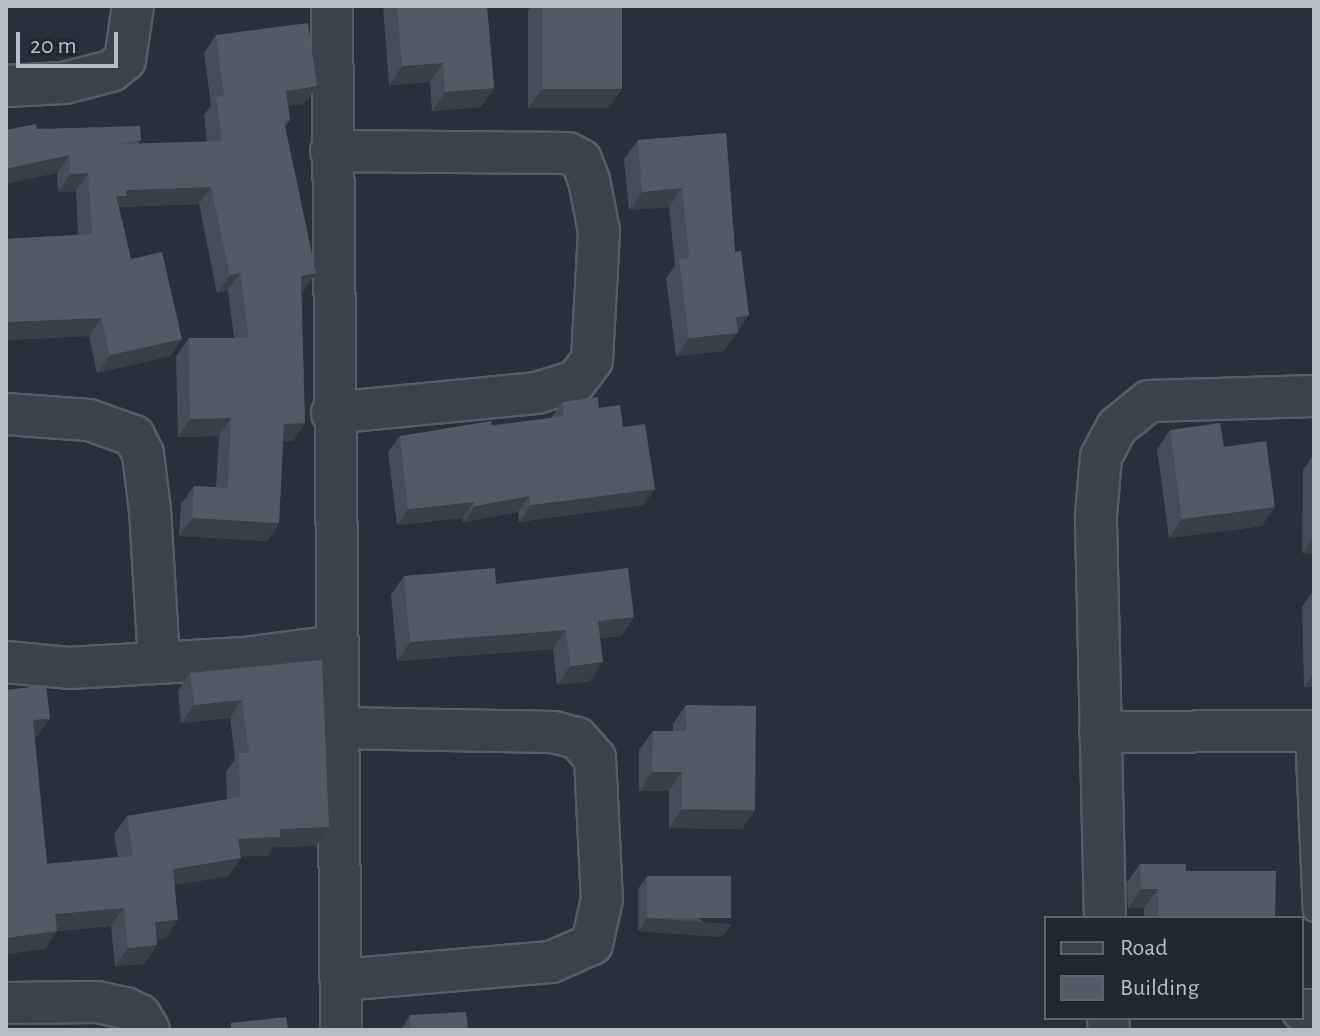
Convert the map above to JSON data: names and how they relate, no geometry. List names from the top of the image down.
{
  "legend": ["Road", "Building"],
  "scale_bar": "20 m"
}
